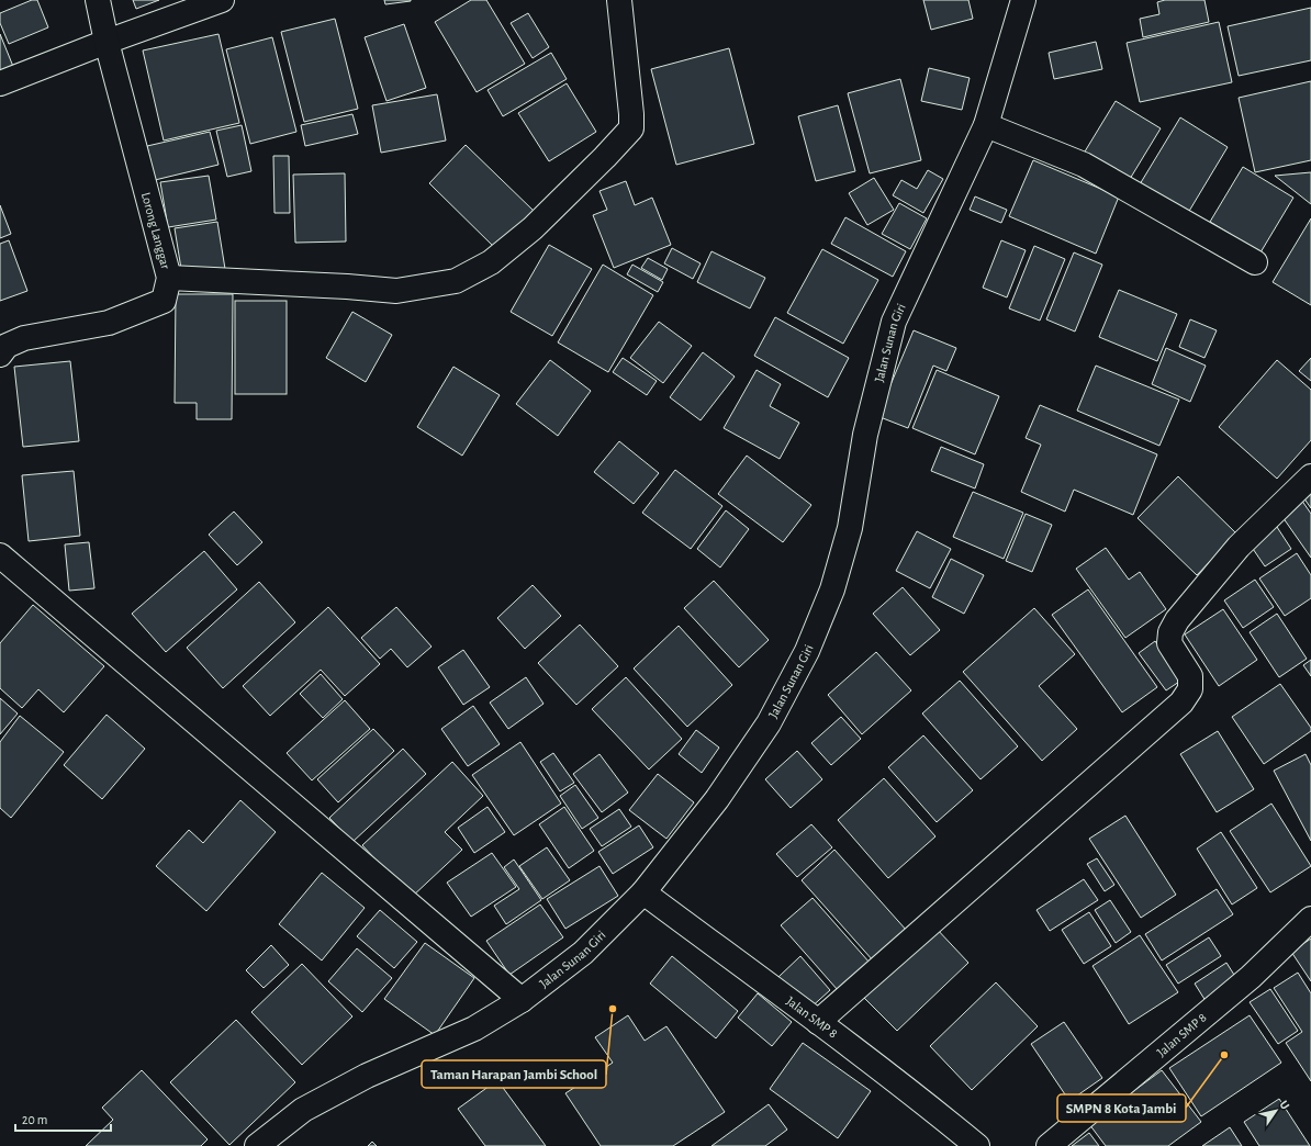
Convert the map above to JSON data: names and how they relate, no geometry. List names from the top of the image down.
{
  "streets": {
    "street": ["Lorong Langgar", "Jalan Sunan Giri", "Jalan SMP 8"]
  },
  "crossings": [
    ["Jalan Sunan Giri", "Jalan SMP 8"]
  ],
  "places": ["Taman Harapan Jambi School", "SMPN 8 Kota Jambi"],
  "scale_bar": "20 m",
  "north": "top right"
}
